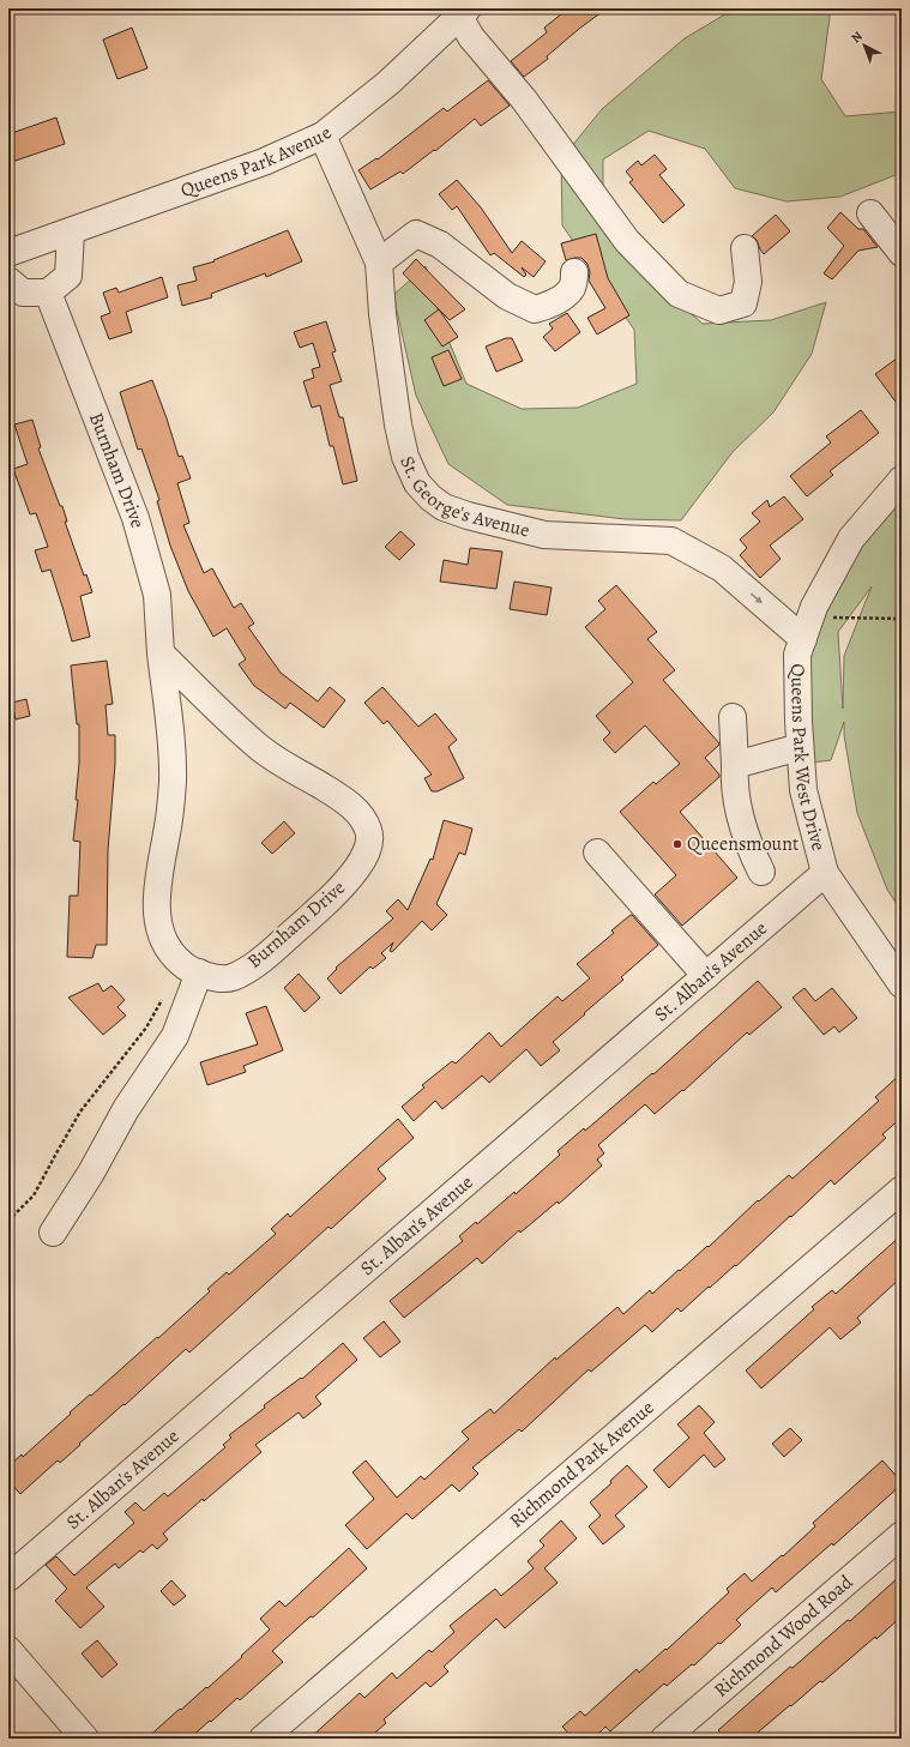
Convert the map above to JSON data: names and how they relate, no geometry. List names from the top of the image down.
{
  "streets": {
    "street": [
      "Queens Park Avenue",
      "Burnham Drive",
      "St. George's Avenue",
      "Queens Park West Drive",
      "St. Alban's Avenue",
      "Richmond Park Avenue",
      "Richmond Wood Road"
    ]
  },
  "crossings": [
    ["Queens Park Avenue", "St. George's Avenue"],
    ["St. George's Avenue", "Queens Park West Drive"],
    ["Queens Park West Drive", "St. Alban's Avenue"]
  ],
  "one_way": ["St. George's Avenue"],
  "places": ["Queensmount"],
  "north": "top left"
}
